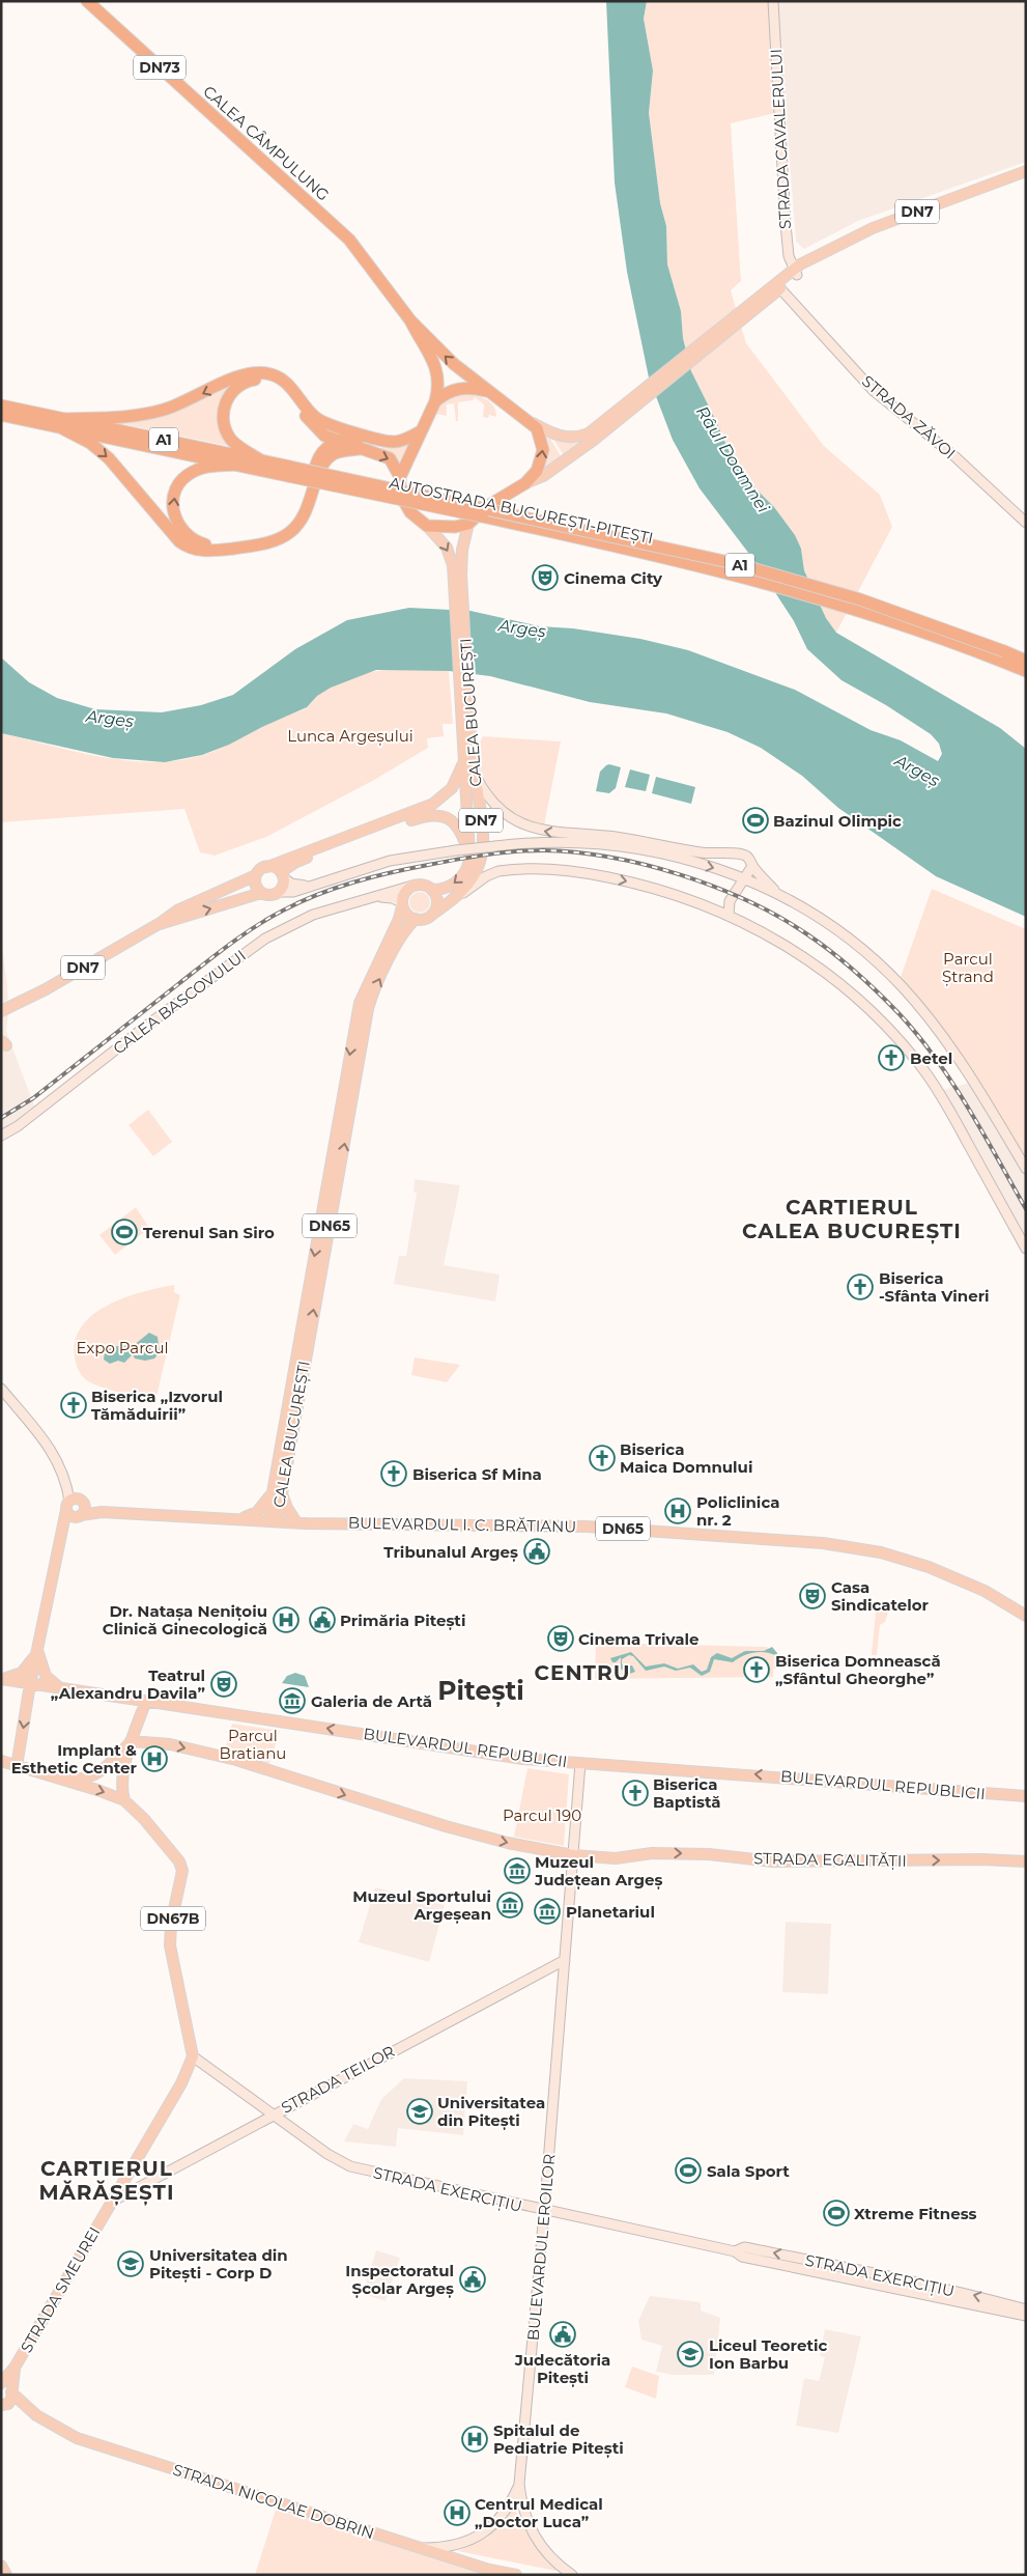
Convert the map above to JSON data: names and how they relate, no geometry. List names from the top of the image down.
{
  "streets": {
    "highway": [
      "DN73",
      "CALEA CÂMPULUNG",
      "DN7",
      "A1",
      "AUTOSTRADA BUCUREȘTI-PITEȘTI"
    ],
    "main road": [
      "STRADA CAVALERULUI",
      "STRADA ZĂVOI",
      "CALEA BUCUREȘTI",
      "CALEA BASCOVULUI",
      "DN65",
      "BULEVARDUL I. C. BRĂTIANU",
      "BULEVARDUL REPUBLICII",
      "STRADA EGALITĂȚII",
      "DN67B",
      "STRADA TEILOR",
      "STRADA EXERCIȚIU",
      "BULEVARDUL EROILOR",
      "STRADA SMEUREI",
      "STRADA NICOLAE DOBRIN"
    ]
  },
  "crossings": [
    ["STRADA CAVALERULUI", "DN7"],
    ["CALEA CÂMPULUNG", "DN7"],
    ["CALEA CÂMPULUNG", "CALEA BUCUREȘTI"],
    ["DN7", "STRADA ZĂVOI"],
    ["DN7", "CALEA BUCUREȘTI"],
    ["DN7", "CALEA BASCOVULUI"],
    ["CALEA BUCUREȘTI", "CALEA BASCOVULUI"],
    ["CALEA BUCUREȘTI", "BULEVARDUL I. C. BRĂTIANU"],
    ["BULEVARDUL REPUBLICII", "BULEVARDUL EROILOR"],
    ["STRADA EGALITĂȚII", "BULEVARDUL EROILOR"],
    ["DN67B", "STRADA EXERCIȚIU"],
    ["DN67B", "STRADA SMEUREI"],
    ["STRADA TEILOR", "STRADA EXERCIȚIU"],
    ["STRADA TEILOR", "BULEVARDUL EROILOR"],
    ["STRADA TEILOR", "STRADA SMEUREI"],
    ["STRADA EXERCIȚIU", "BULEVARDUL EROILOR"],
    ["STRADA EXERCIȚIU", "STRADA SMEUREI"],
    ["BULEVARDUL EROILOR", "STRADA NICOLAE DOBRIN"],
    ["STRADA SMEUREI", "STRADA NICOLAE DOBRIN"]
  ],
  "one_way": ["BULEVARDUL REPUBLICII", "STRADA EGALITĂȚII"],
  "districts": [
    "CARTIERUL CALEA BUCUREȘTI",
    "CENTRU",
    "Pitești",
    "CARTIERUL MĂRĂȘEȘTI"
  ],
  "water": ["Râul Doamnei", "Argeș"],
  "parks": [
    "Lunca Argeșului",
    "Parcul Ștrand",
    "Expo Parcul",
    "Parcul Bratianu",
    "Parcul 190"
  ],
  "places": {
    "theatre": [
      "Cinema City",
      "Casa Sindicatelor",
      "Cinema Trivale",
      "Teatrul „Alexandru Davila”"
    ],
    "sports": [
      "Bazinul Olimpic",
      "Terenul San Siro",
      "Sala Sport",
      "Xtreme Fitness"
    ],
    "church": [
      "Betel",
      "Biserica -Sfânta Vineri",
      "Biserica „Izvorul Tămăduirii”",
      "Biserica Maica Domnului",
      "Biserica Sf Mina",
      "Biserica Domnească „Sfântul Gheorghe”",
      "Biserica Baptistă"
    ],
    "hospital": [
      "Policlinica nr. 2",
      "Dr. Natașa Nenițoiu Clinică Ginecologică",
      "Implant & Esthetic Center",
      "Spitalul de Pediatrie Pitești",
      "Centrul Medical „Doctor Luca”"
    ],
    "public building": [
      "Tribunalul Argeș",
      "Primăria Pitești",
      "Inspectoratul Școlar Argeș",
      "Judecătoria Pitești"
    ],
    "museum": [
      "Galeria de Artă",
      "Muzeul Județean Argeș",
      "Muzeul Sportului Argeșean",
      "Planetariul"
    ],
    "school or university": ["Universitatea din Pitești", "Universitatea din Pitești - Corp D", "Liceul Teoretic Ion Barbu"]
  }
}
